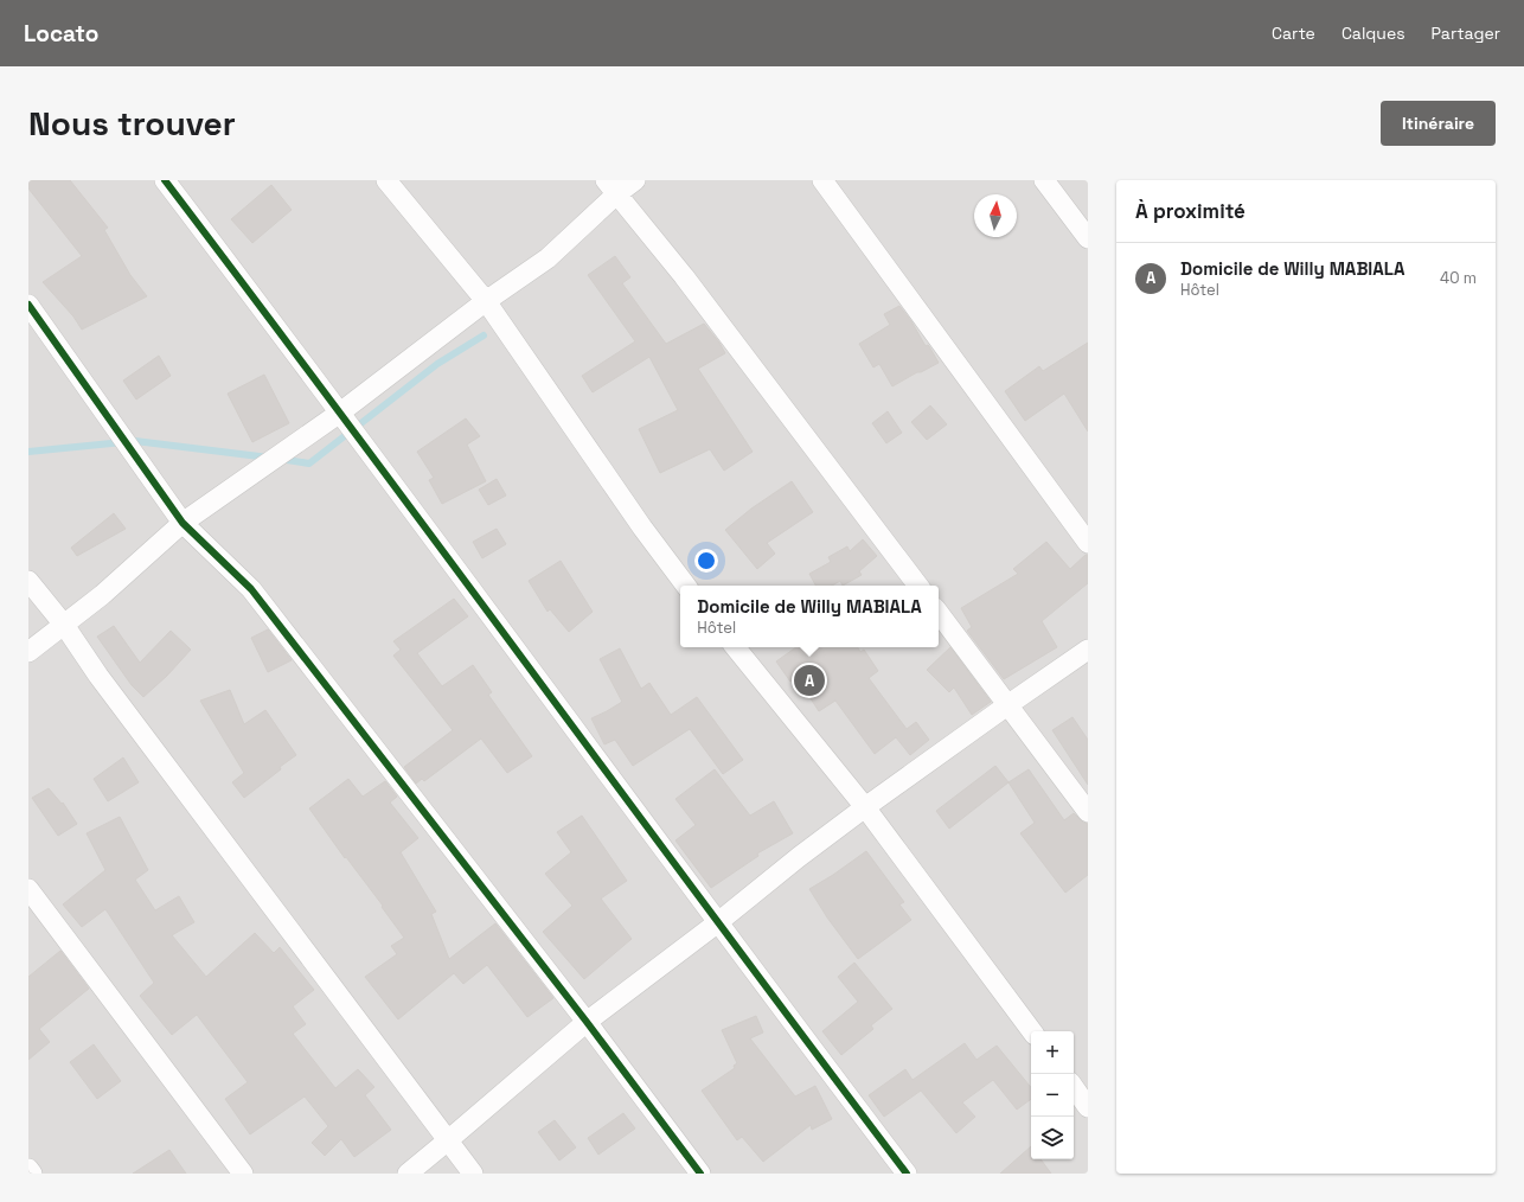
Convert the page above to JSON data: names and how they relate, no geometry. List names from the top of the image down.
{
  "north": "top",
  "page": {
    "header": "Locato",
    "nav": ["Carte", "Calques", "Partager"],
    "buttons": "Itinéraire",
    "title": "Nous trouver",
    "heading": "À proximité",
    "list": [
      {
        "mark": "A",
        "name": "Domicile de Willy MABIALA",
        "note": "Hôtel",
        "value": "40 m"
      }
    ],
    "popup": ["Domicile de Willy MABIALA", "Hôtel"],
    "pins": "A",
    "map_buttons": ["+", "−"]
  }
}
